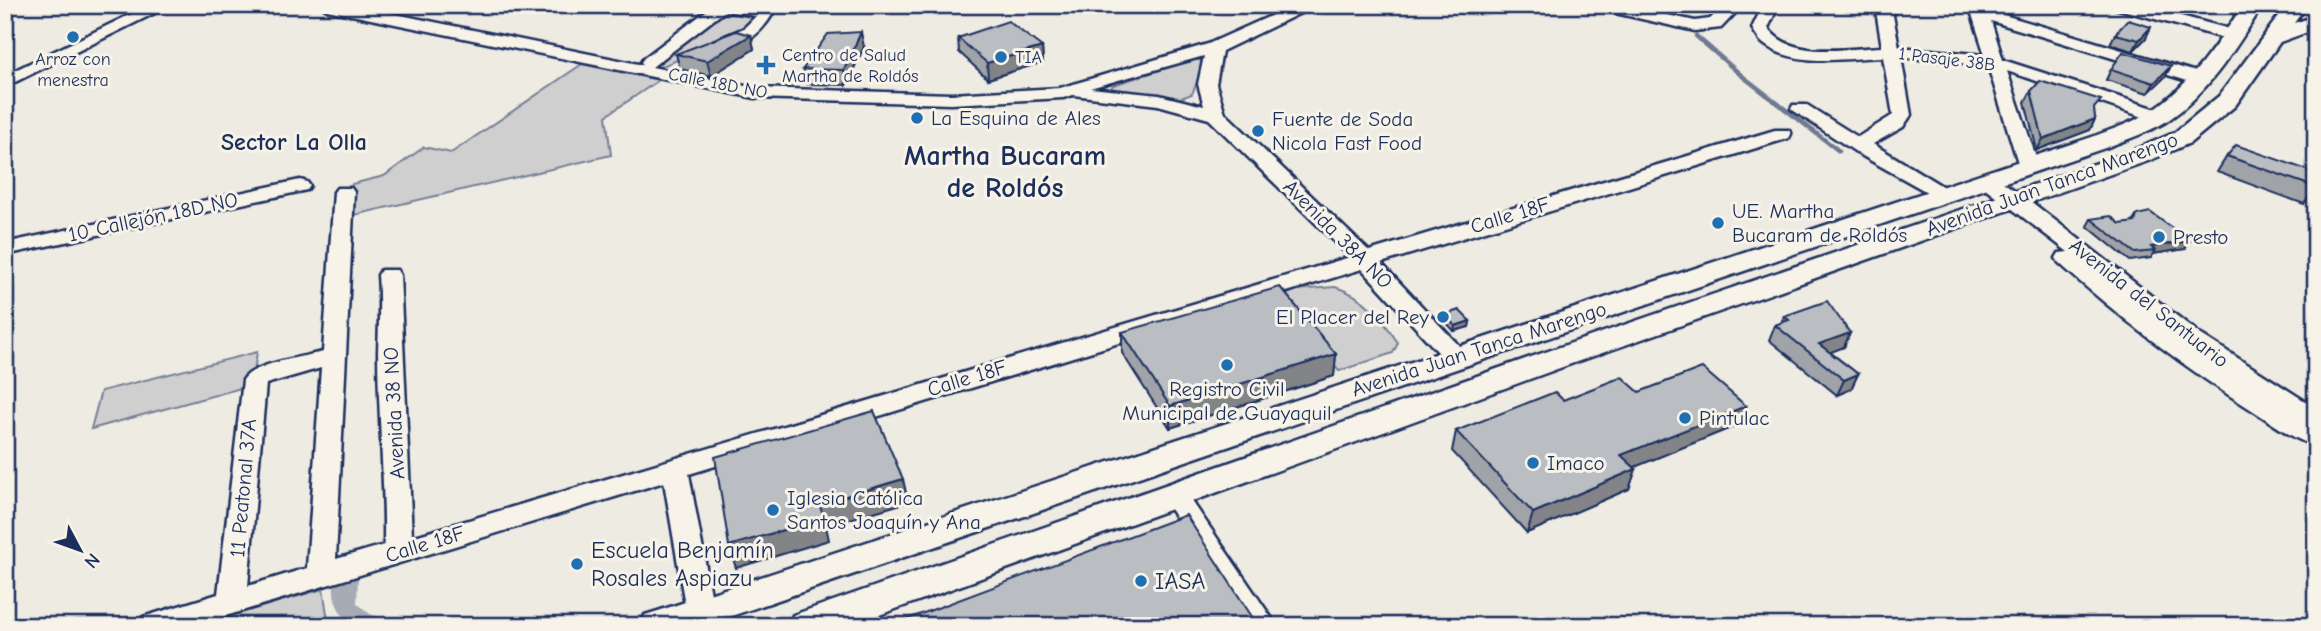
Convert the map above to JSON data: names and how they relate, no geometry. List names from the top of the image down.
{
  "streets": {
    "main road": ["Avenida Juan Tanca Marengo"],
    "street": [
      "1 Pasaje 38B",
      "Calle 18D NO",
      "Calle 18F",
      "10 Callejón 18D NO",
      "Avenida 38A NO",
      "Avenida del Santuario",
      "Avenida 38 NO",
      "11 Peatonal 37A"
    ]
  },
  "crossings": [
    ["1 Pasaje 38B", "Avenida Juan Tanca Marengo"],
    ["Calle 18D NO", "Avenida 38A NO"],
    ["Avenida Juan Tanca Marengo", "Avenida 38A NO"],
    ["Avenida Juan Tanca Marengo", "Avenida del Santuario"],
    ["Calle 18F", "Avenida 38A NO"],
    ["Calle 18F", "Avenida 38 NO"],
    ["Calle 18F", "11 Peatonal 37A"]
  ],
  "districts": ["Sector La Olla", "Martha Bucaram de Roldós"],
  "places": {
    "other": [
      "Arroz con menestra",
      "TIA",
      "La Esquina de Ales",
      "Fuente de Soda Nicola Fast Food",
      "UE. Martha Bucaram de Roldós",
      "Presto",
      "El Placer del Rey",
      "Registro Civil Municipal de Guayaquil",
      "Pintulac",
      "Imaco",
      "Iglesia Católica Santos Joaquín y Ana",
      "Escuela Benjamín Rosales Aspiazu",
      "IASA"
    ],
    "health": ["Centro de Salud Martha de Roldós"]
  },
  "north": "bottom right"
}
